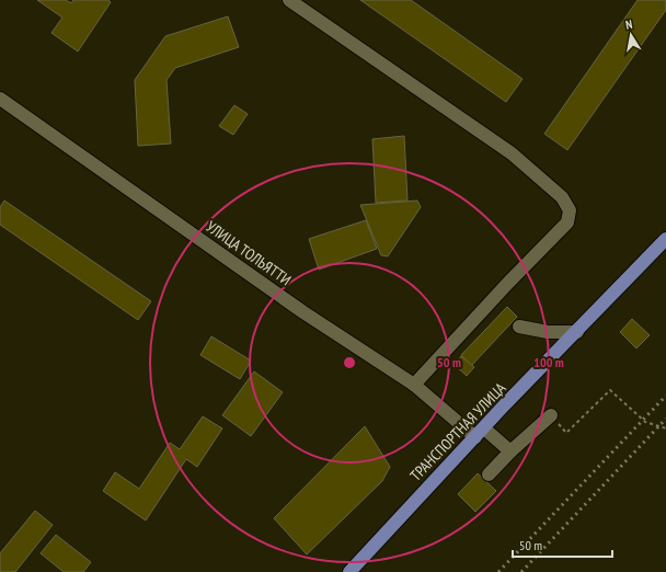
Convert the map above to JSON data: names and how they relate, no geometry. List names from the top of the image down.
{
  "streets": {
    "main road": ["ТРАНСПОРТНАЯ УЛИЦА"],
    "street": ["УЛИЦА ТОЛЬЯТТИ"]
  },
  "crossings": [
    ["УЛИЦА ТОЛЬЯТТИ", "ТРАНСПОРТНАЯ УЛИЦА"]
  ],
  "scale_bar": "50 m",
  "north": "top",
  "rings": ["50 m", "100 m"]
}
